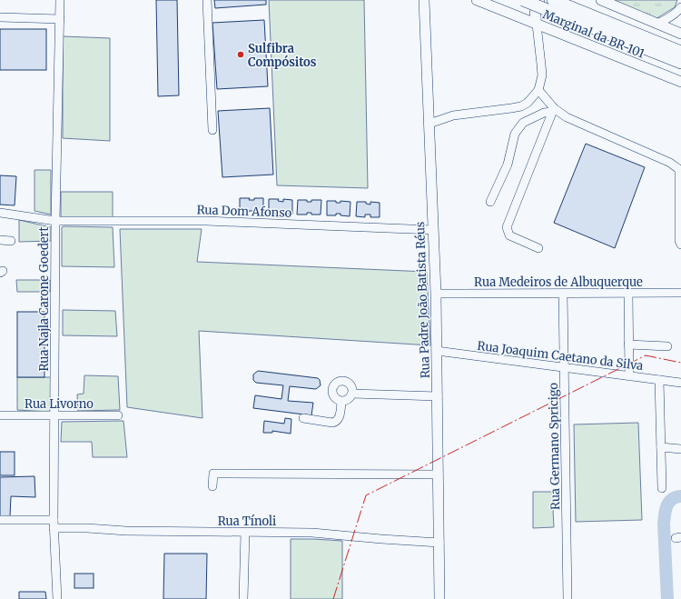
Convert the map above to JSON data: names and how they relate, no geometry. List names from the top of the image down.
{
  "streets": {
    "main road": ["Marginal da BR-101", "Rua Padre João Batista Réus"],
    "street": [
      "Rua Dom Afonso",
      "Rua Medeiros de Albuquerque",
      "Rua Najla Carone Goedert",
      "Rua Joaquim Caetano da Silva",
      "Rua Livorno",
      "Rua Germano Spricigo",
      "Rua Tínoli"
    ]
  },
  "crossings": [
    ["Rua Dom Afonso", "Rua Najla Carone Goedert"],
    ["Rua Dom Afonso", "Rua Padre João Batista Réus"],
    ["Rua Medeiros de Albuquerque", "Rua Padre João Batista Réus"],
    ["Rua Medeiros de Albuquerque", "Rua Germano Spricigo"],
    ["Rua Najla Carone Goedert", "Rua Livorno"],
    ["Rua Najla Carone Goedert", "Rua Tínoli"],
    ["Rua Padre João Batista Réus", "Rua Joaquim Caetano da Silva"],
    ["Rua Padre João Batista Réus", "Rua Tínoli"],
    ["Rua Joaquim Caetano da Silva", "Rua Germano Spricigo"]
  ],
  "places": ["Sulfibra Compósitos"]
}
